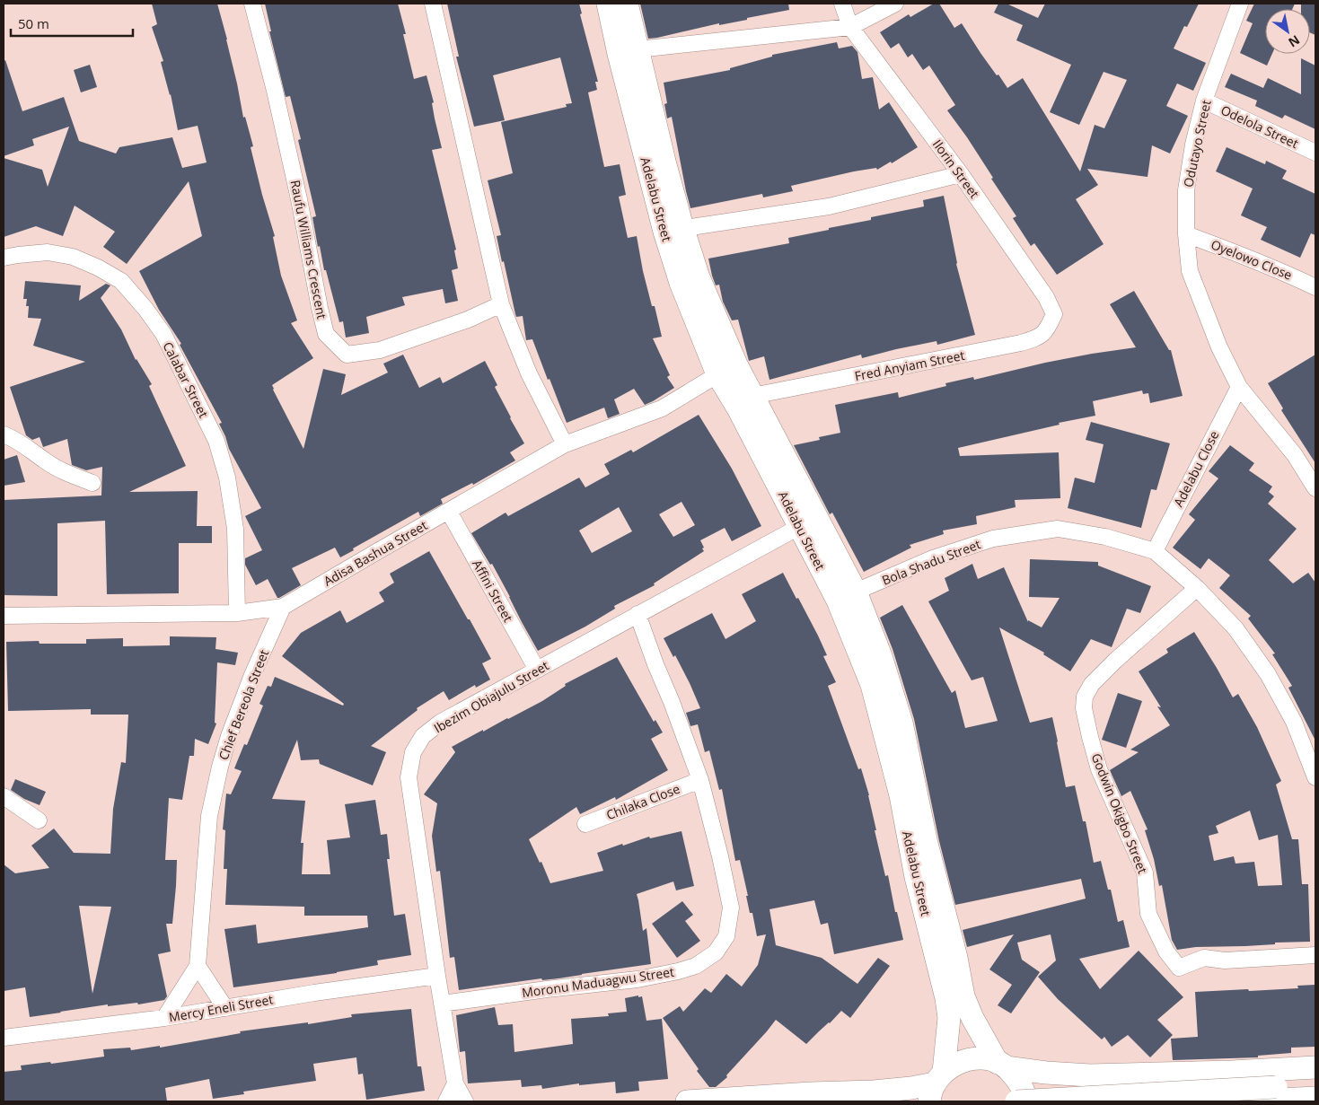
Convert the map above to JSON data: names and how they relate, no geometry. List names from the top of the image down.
{
  "streets": {
    "main road": ["Adelabu Street"],
    "street": [
      "Odelola Street",
      "Odutayo Street",
      "Ilorin Street",
      "Raufu Williams Crescent",
      "Oyelowo Close",
      "Fred Anyiam Street",
      "Calabar Street",
      "Adelabu Close",
      "Adisa Bashua Street",
      "Bola Shadu Street",
      "Affini Street",
      "Ibezim Obiajulu Street",
      "Chief Bereola Street",
      "Chilaka Close",
      "Godwin Okigbo Street",
      "Moronu Maduagwu Street",
      "Mercy Eneli Street"
    ]
  },
  "crossings": [
    ["Odelola Street", "Odutayo Street"],
    ["Odutayo Street", "Oyelowo Close"],
    ["Odutayo Street", "Adelabu Close"],
    ["Ilorin Street", "Fred Anyiam Street"],
    ["Adelabu Street", "Fred Anyiam Street"],
    ["Adelabu Street", "Adisa Bashua Street"],
    ["Adelabu Street", "Bola Shadu Street"],
    ["Adelabu Street", "Ibezim Obiajulu Street"],
    ["Calabar Street", "Adisa Bashua Street"],
    ["Adelabu Close", "Bola Shadu Street"],
    ["Adisa Bashua Street", "Affini Street"],
    ["Adisa Bashua Street", "Chief Bereola Street"],
    ["Bola Shadu Street", "Godwin Okigbo Street"],
    ["Affini Street", "Ibezim Obiajulu Street"],
    ["Ibezim Obiajulu Street", "Moronu Maduagwu Street"],
    ["Ibezim Obiajulu Street", "Mercy Eneli Street"],
    ["Chilaka Close", "Moronu Maduagwu Street"]
  ],
  "scale_bar": "50 m",
  "north": "bottom right"
}
